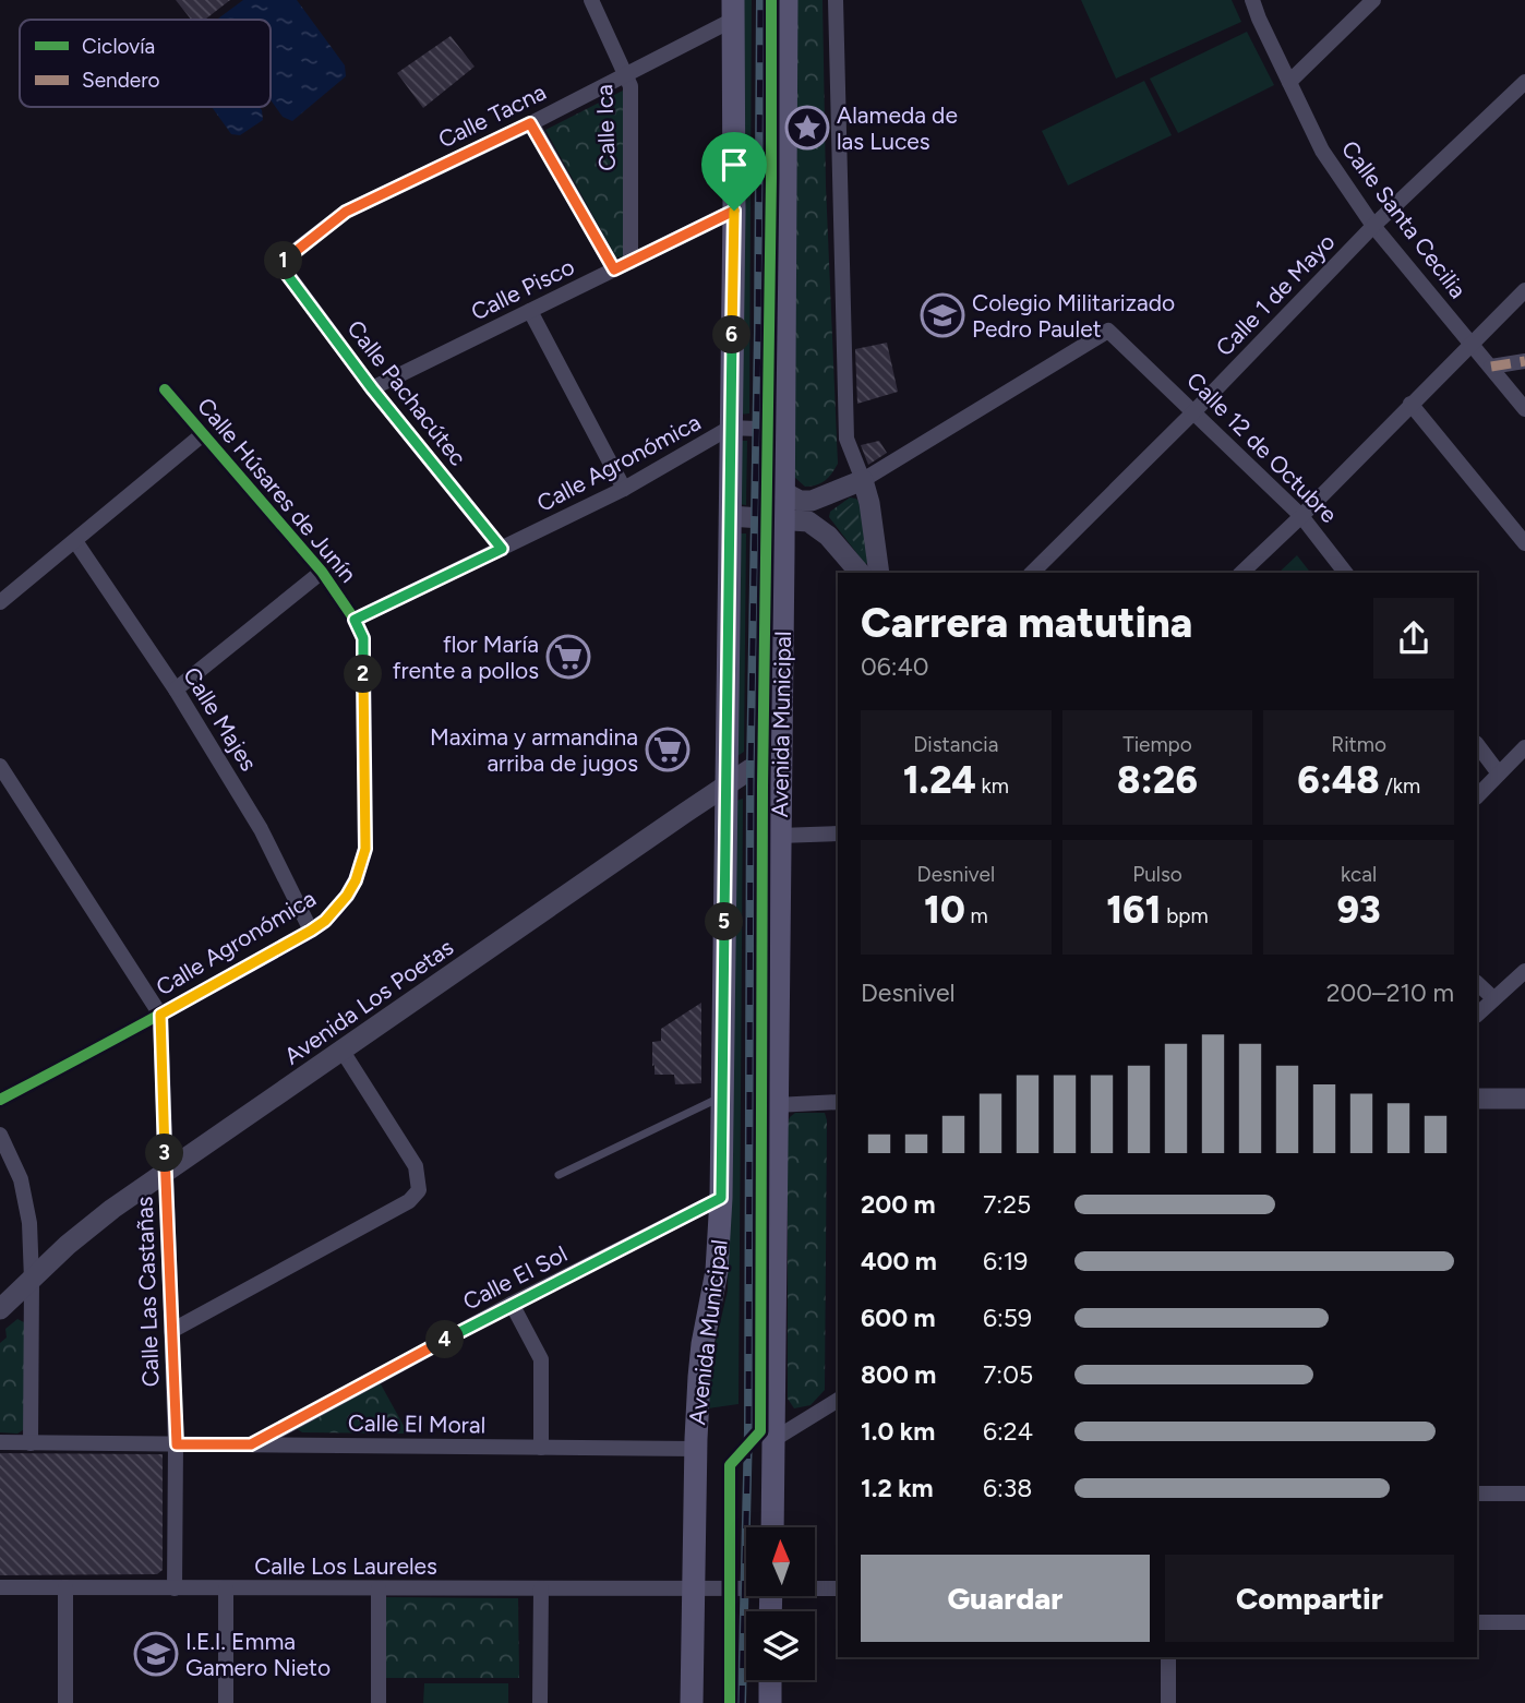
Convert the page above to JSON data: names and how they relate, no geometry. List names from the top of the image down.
{
  "streets": {
    "main road": ["Avenida Municipal"],
    "street": [
      "Calle Tacna",
      "Calle Ica",
      "Calle Santa Cecilia",
      "Calle Pisco",
      "Calle 1 de Mayo",
      "Calle Pachacútec",
      "Calle 12 de Octubre",
      "Calle Agronómica",
      "Calle Húsares de Junín",
      "Calle Majes",
      "Avenida Los Poetas",
      "Calle El Sol",
      "Calle Las Castañas",
      "Calle El Moral",
      "Calle Los Laureles"
    ]
  },
  "crossings": [
    ["Calle Tacna", "Calle Ica"],
    ["Calle Tacna", "Calle Pachacútec"],
    ["Calle Tacna", "Avenida Municipal"],
    ["Calle Ica", "Calle Pisco"],
    ["Calle Santa Cecilia", "Calle 1 de Mayo"],
    ["Calle Pisco", "Calle Pachacútec"],
    ["Calle Pisco", "Avenida Municipal"],
    ["Calle 1 de Mayo", "Calle 12 de Octubre"],
    ["Calle Pachacútec", "Calle Agronómica"],
    ["Calle 12 de Octubre", "Avenida Municipal"],
    ["Calle Agronómica", "Calle Húsares de Junín"],
    ["Calle Agronómica", "Calle Majes"],
    ["Calle Agronómica", "Avenida Municipal"],
    ["Calle Agronómica", "Calle Las Castañas"],
    ["Avenida Municipal", "Avenida Los Poetas"],
    ["Avenida Municipal", "Calle El Sol"],
    ["Avenida Municipal", "Calle El Moral"],
    ["Avenida Municipal", "Calle Los Laureles"],
    ["Avenida Los Poetas", "Calle Las Castañas"],
    ["Calle El Sol", "Calle El Moral"],
    ["Calle Las Castañas", "Calle El Moral"],
    ["Calle Las Castañas", "Calle Los Laureles"]
  ],
  "places": {
    "place": ["Alameda de las Luces"],
    "school or university": ["Colegio Militarizado Pedro Paulet", "I.E.I. Emma Gamero Nieto"],
    "supermarket": ["flor María frente a pollos", "Maxima y armandina arriba de jugos"]
  },
  "legend": ["Ciclovía", "Sendero"],
  "north": "top",
  "page": {
    "pins": [
      "1",
      "6",
      "2",
      "5",
      "3",
      "4"
    ],
    "heading": ["Carrera matutina", "06:40"],
    "stats": [
      ["Distancia", "1.24 km"],
      ["Tiempo", "8:26"],
      ["Ritmo", "6:48 /km"],
      ["Desnivel", "10 m"],
      ["Pulso", "161 bpm"],
      ["kcal", "93"]
    ],
    "chart": ["Desnivel", "200–210 m"],
    "list": [
      {
        "name": "200 m",
        "note": "7:25"
      },
      {
        "name": "400 m",
        "note": "6:19"
      },
      {
        "name": "600 m",
        "note": "6:59"
      },
      {
        "name": "800 m",
        "note": "7:05"
      },
      {
        "name": "1.0 km",
        "note": "6:24"
      },
      {
        "name": "1.2 km",
        "note": "6:38"
      }
    ],
    "buttons": ["Guardar", "Compartir"]
  }
}
